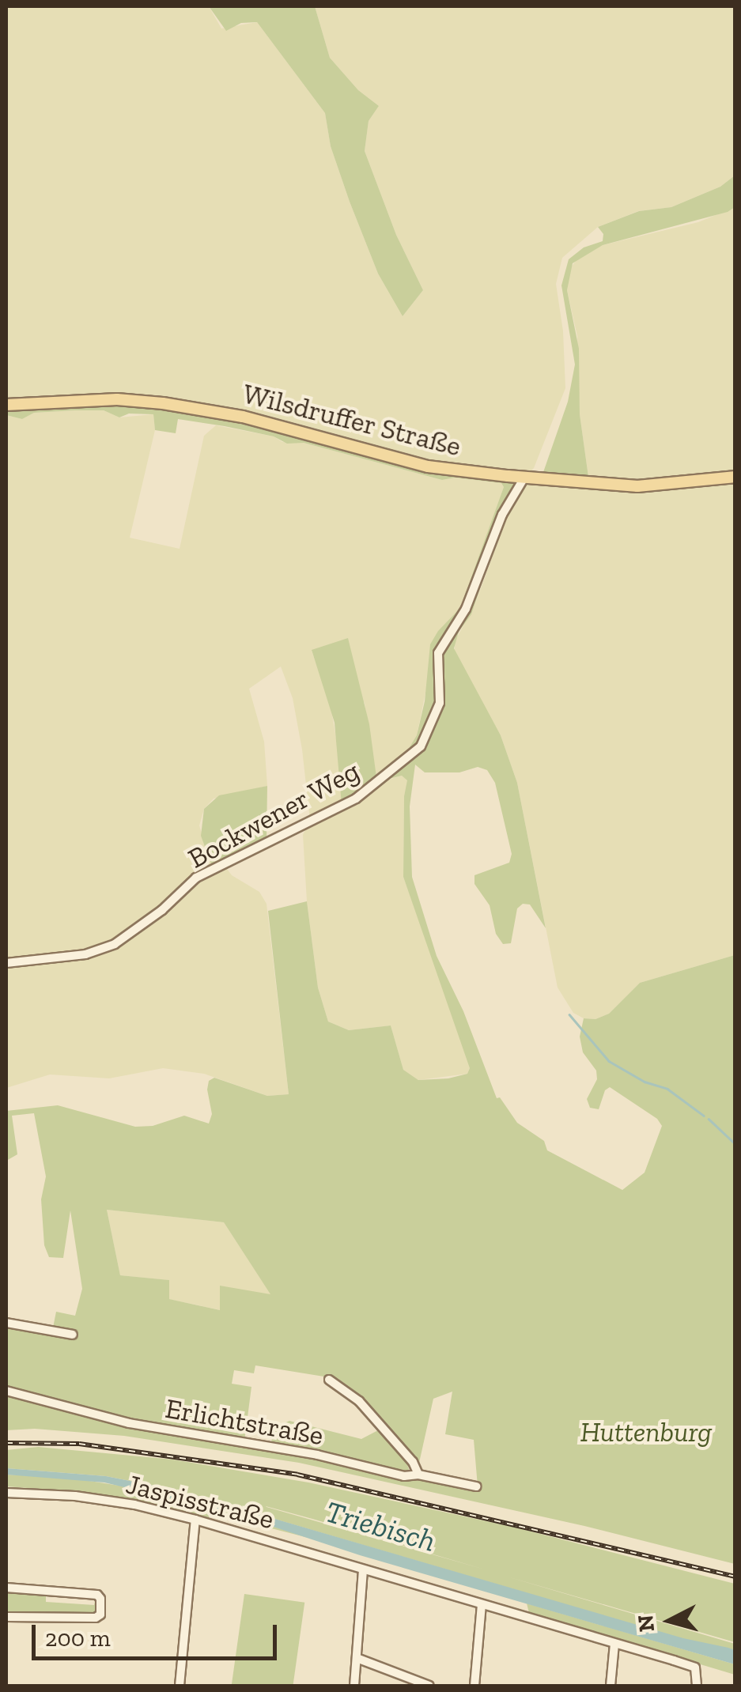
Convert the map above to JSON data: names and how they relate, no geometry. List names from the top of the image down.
{
  "streets": {
    "main road": ["Wilsdruffer Straße"],
    "street": ["Bockwener Weg", "Erlichtstraße", "Jaspisstraße"]
  },
  "crossings": [
    ["Wilsdruffer Straße", "Bockwener Weg"]
  ],
  "water": ["Triebisch"],
  "parks": ["Huttenburg"],
  "scale_bar": "200 m",
  "north": "left"
}
